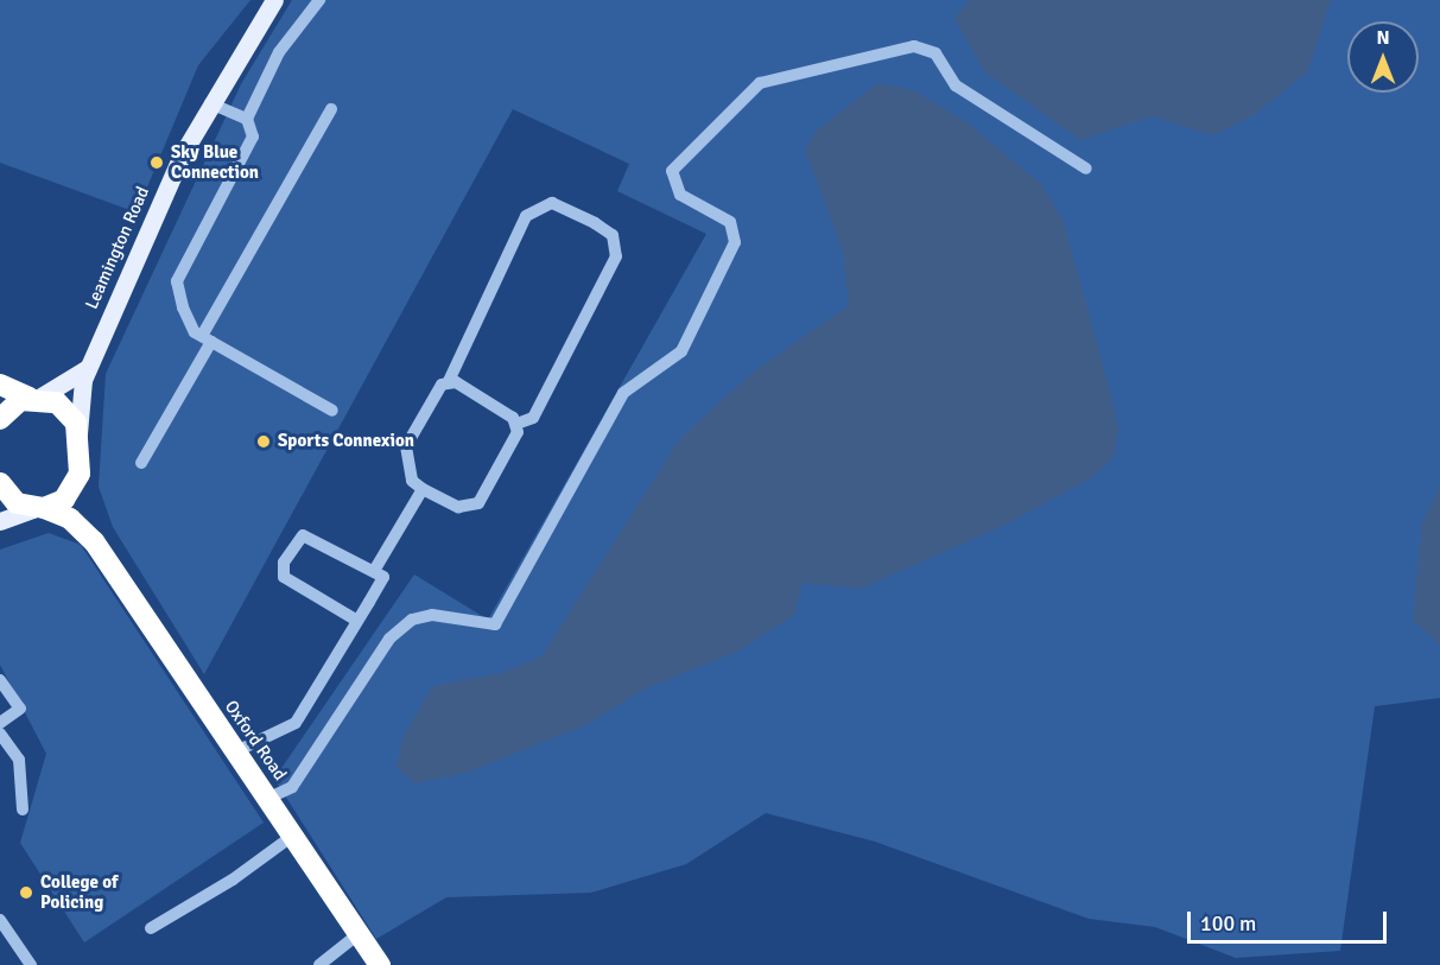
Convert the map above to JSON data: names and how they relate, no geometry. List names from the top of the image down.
{
  "streets": {
    "highway": ["Oxford Road"],
    "main road": ["Leamington Road"]
  },
  "crossings": [
    ["Leamington Road", "Oxford Road"]
  ],
  "places": ["Sky Blue Connection", "Sports Connexion", "College of Policing"],
  "scale_bar": "100 m",
  "north": "top"
}
